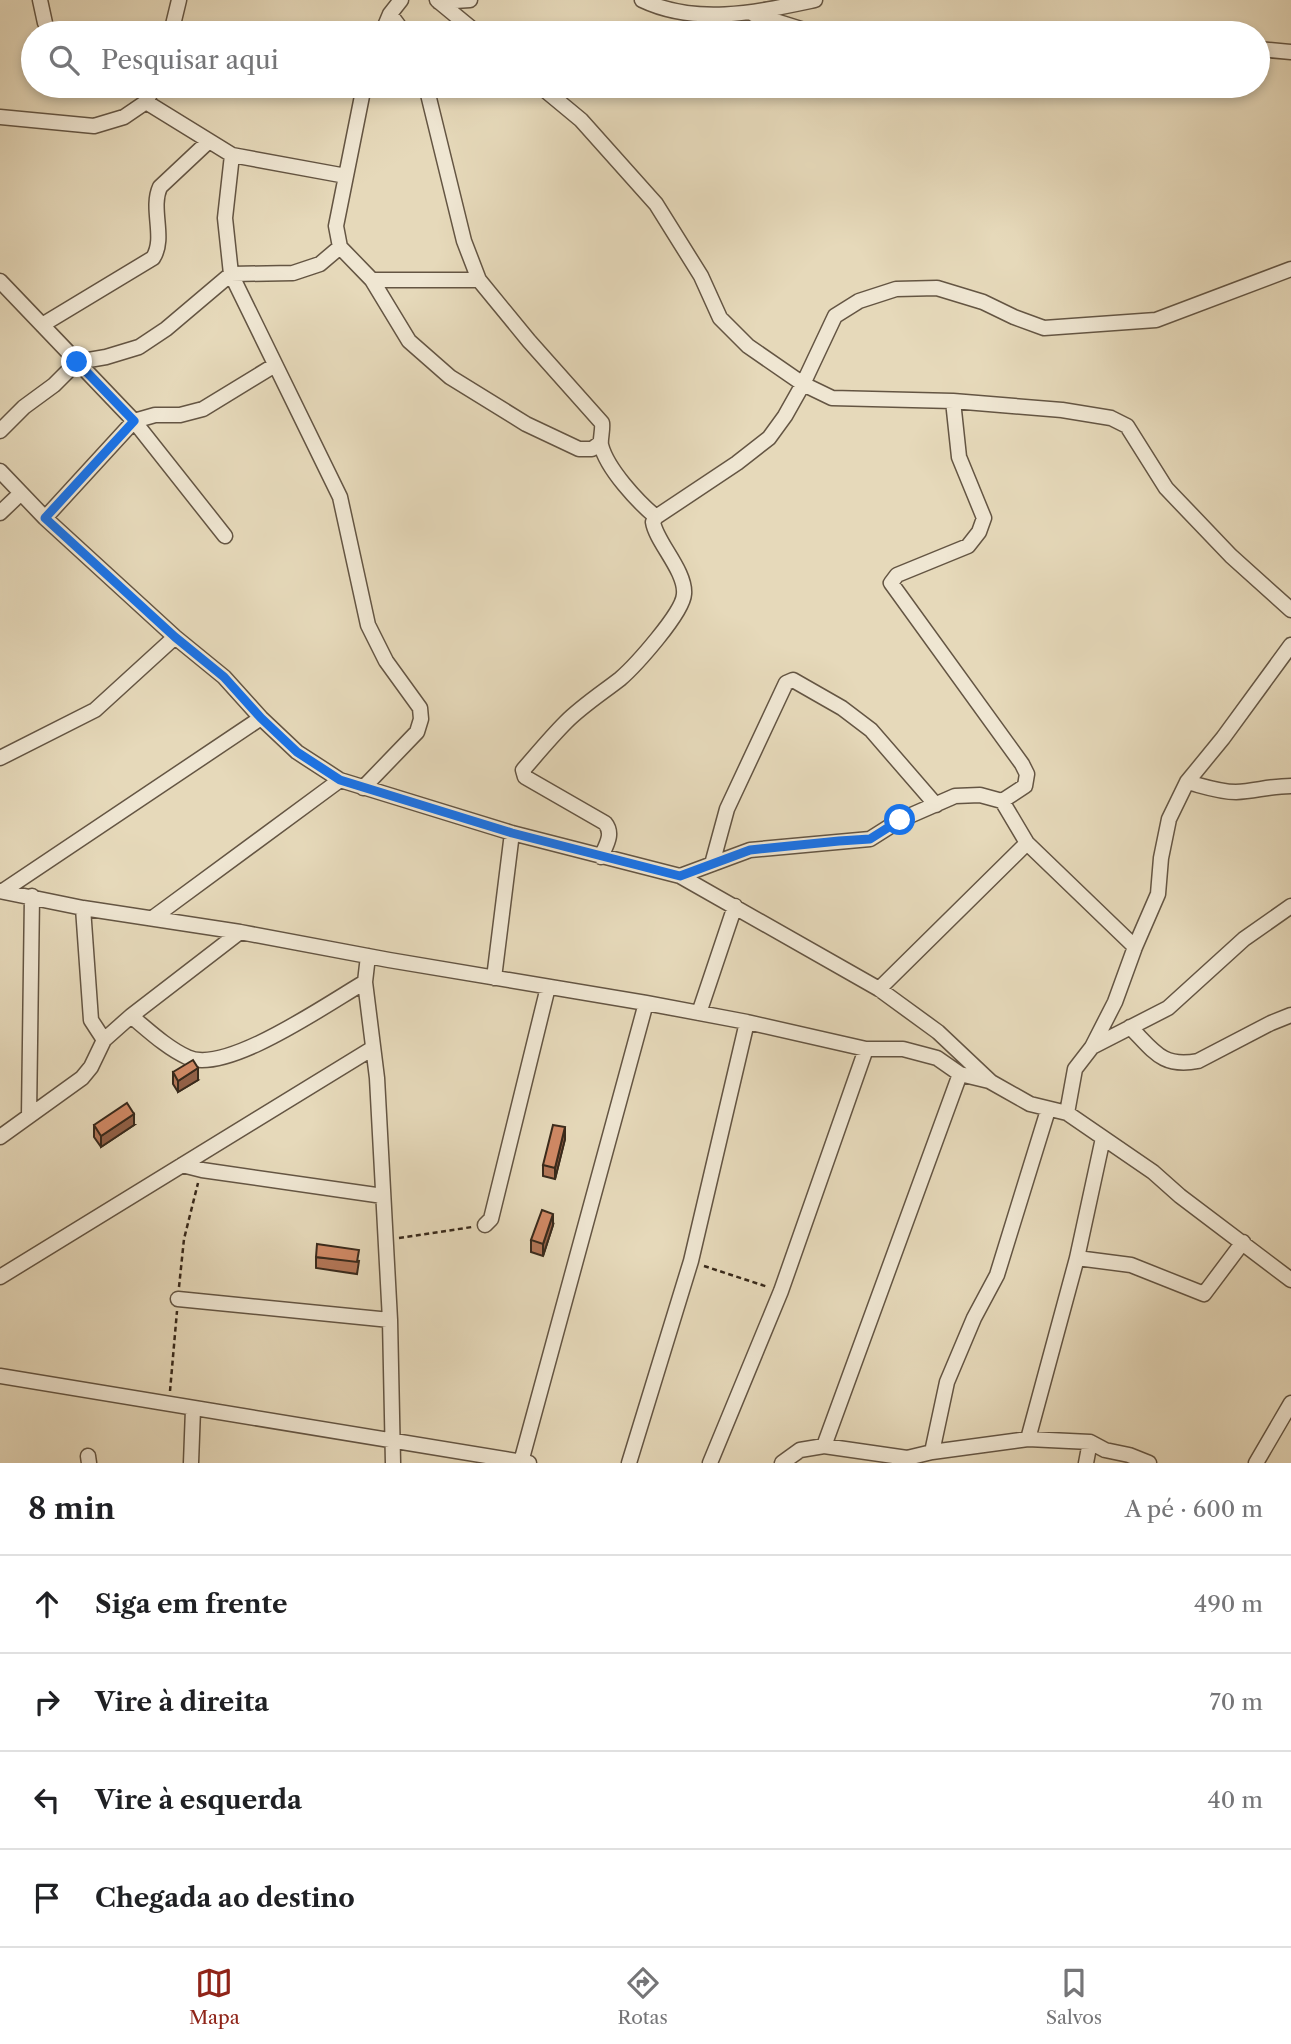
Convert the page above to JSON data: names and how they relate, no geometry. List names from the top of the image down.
{
  "page": {
    "search": "Pesquisar aqui",
    "heading": ["8 min", "A pé · 600 m"],
    "list": [
      ["Siga em frente", "490 m"],
      ["Vire à direita", "70 m"],
      ["Vire à esquerda", "40 m"],
      "Chegada ao destino"
    ],
    "nav": ["Mapa", "Rotas", "Salvos"]
  }
}
